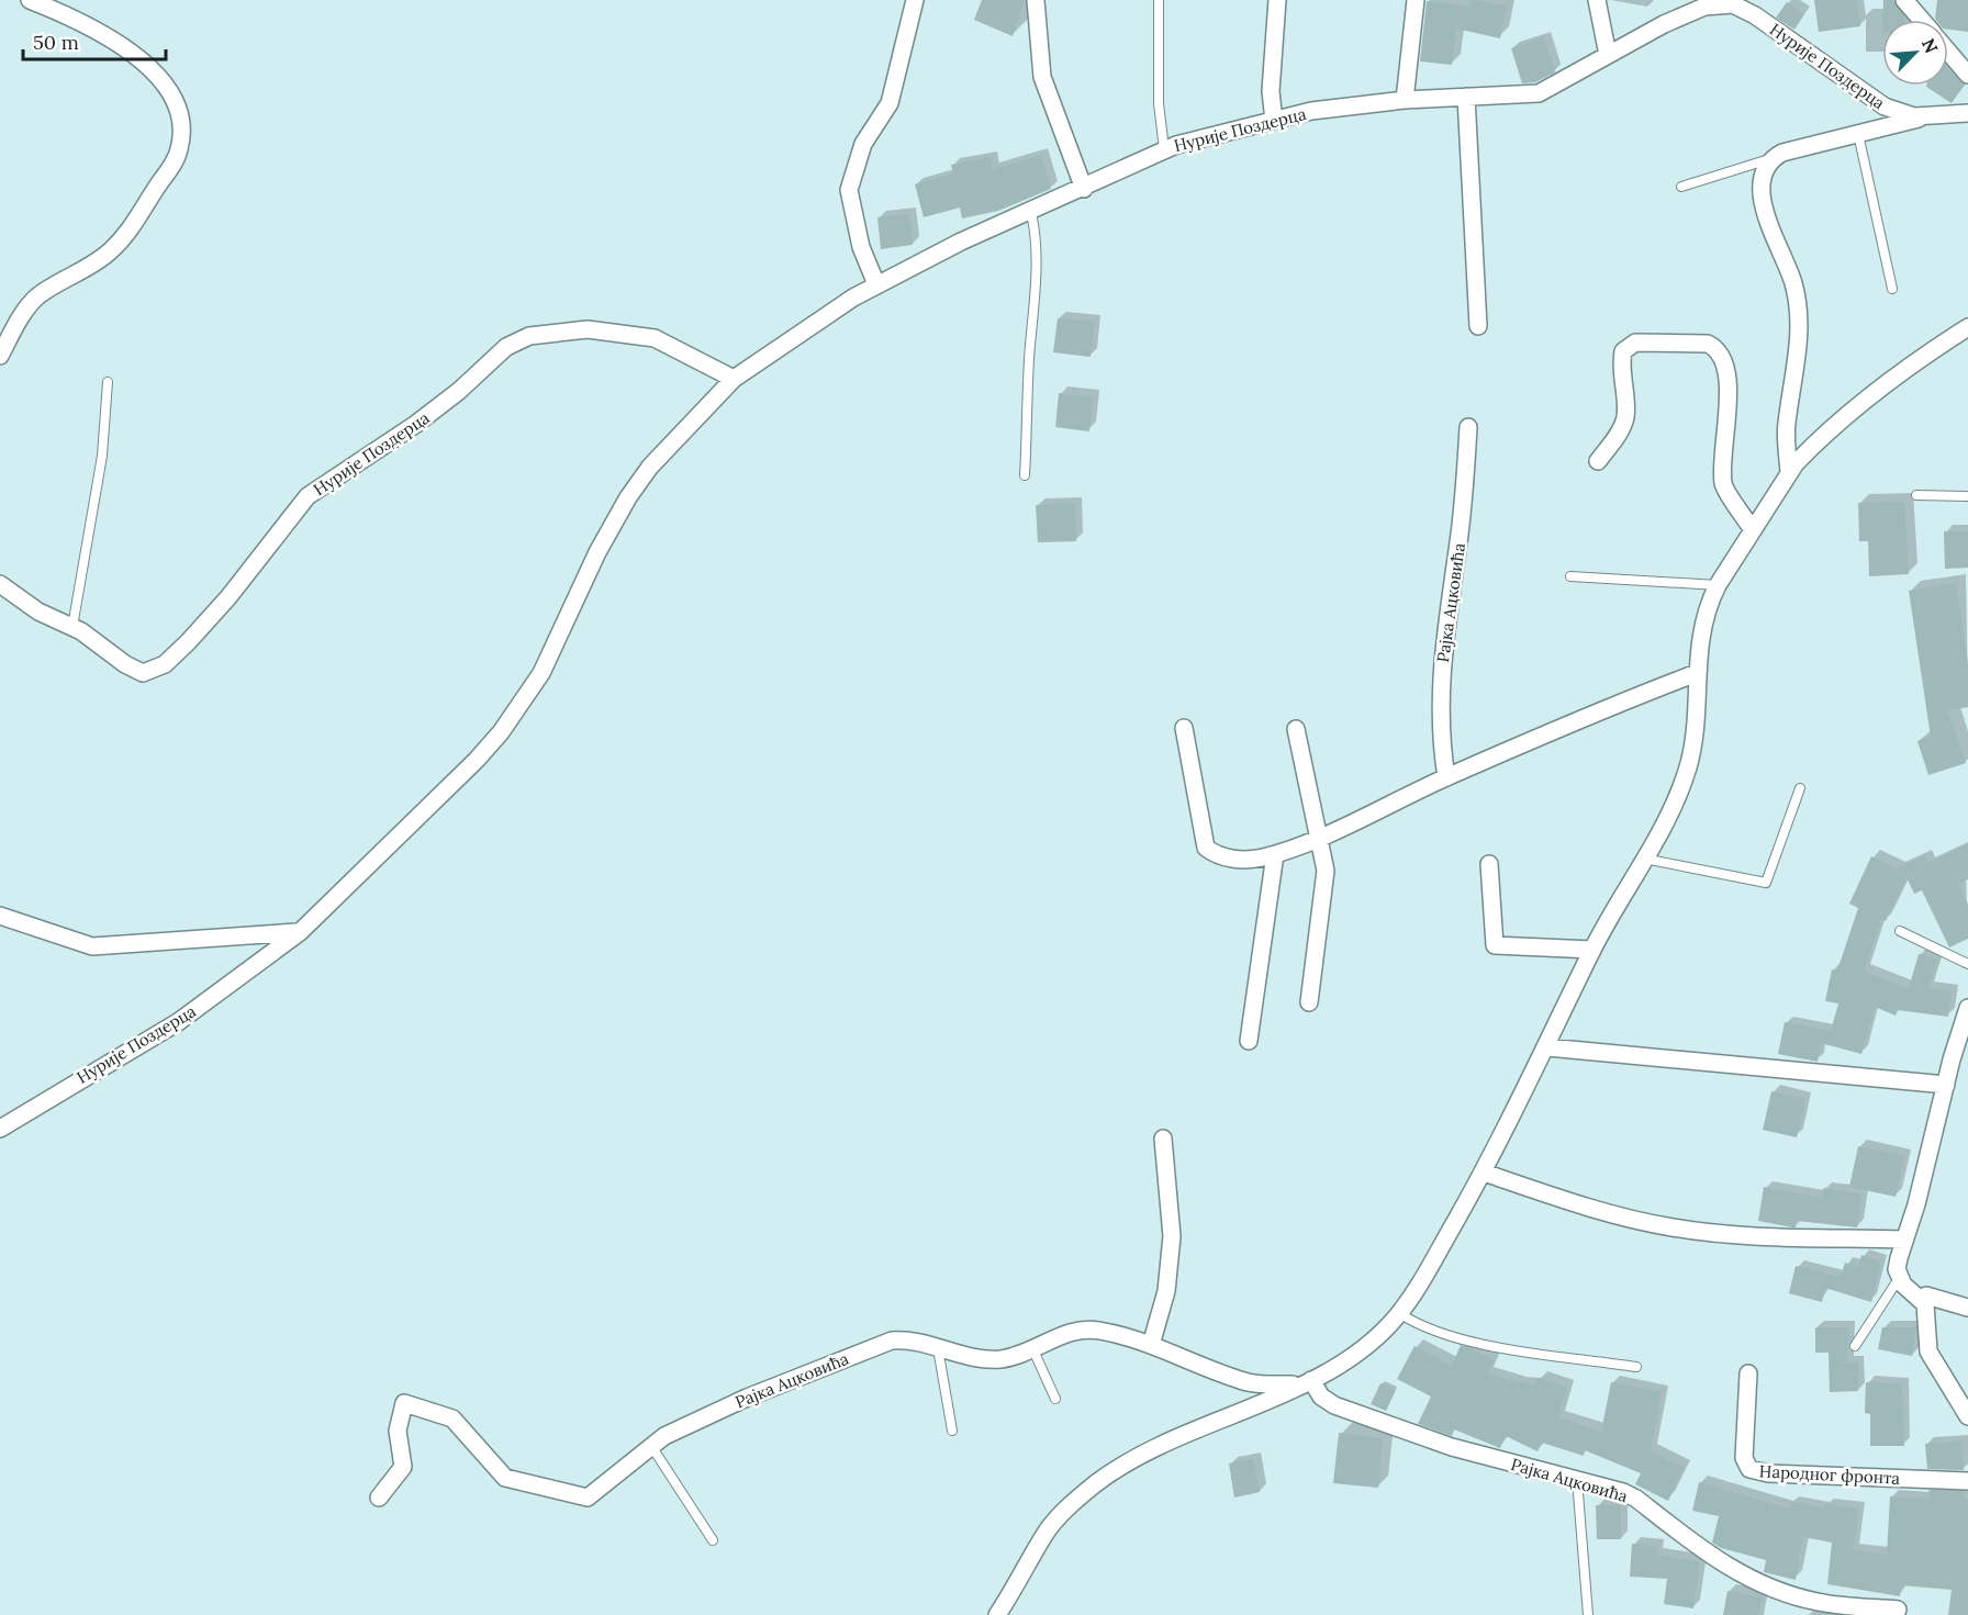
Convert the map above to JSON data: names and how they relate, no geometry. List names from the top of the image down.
{
  "streets": {
    "street": ["Нурије Поздерца", "Рајка Ацковића", "Народног фронта"]
  },
  "scale_bar": "50 m",
  "north": "top right"
}
